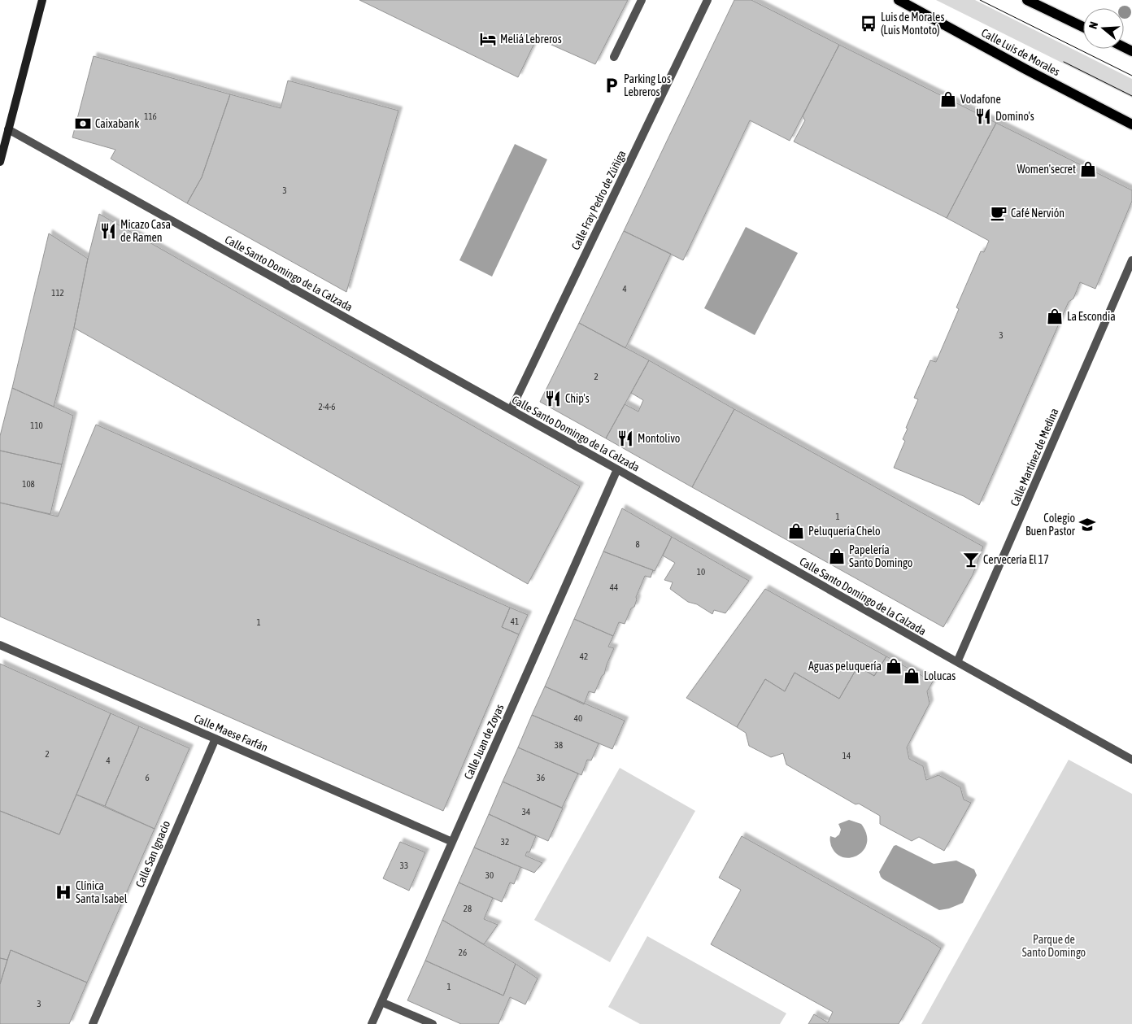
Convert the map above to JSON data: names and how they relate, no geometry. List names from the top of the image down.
{
  "streets": {
    "main road": ["Calle Luis de Morales"],
    "street": [
      "Calle Fray Pedro de Zúñiga",
      "Calle Santo Domingo de la Calzada",
      "Calle Martínez de Medina",
      "Calle Maese Farfán",
      "Calle Juan de Zoyas",
      "Calle San Ignacio"
    ]
  },
  "crossings": [
    ["Calle Fray Pedro de Zúñiga", "Calle Santo Domingo de la Calzada"],
    ["Calle Santo Domingo de la Calzada", "Calle Martínez de Medina"],
    ["Calle Santo Domingo de la Calzada", "Calle Juan de Zoyas"],
    ["Calle Maese Farfán", "Calle Juan de Zoyas"],
    ["Calle Maese Farfán", "Calle San Ignacio"]
  ],
  "parks": ["Parque de Santo Domingo"],
  "places": {
    "bus stop": ["Luis de Morales (Luis Montoto)"],
    "hotel": ["Meliá Lebreros"],
    "parking": ["Parking Los Lebreros"],
    "shop": [
      "Vodafone",
      "Women'secret",
      "La Escondia",
      "Peluquería Chelo",
      "Papelería Santo Domingo",
      "Aguas peluquería",
      "Lolucas"
    ],
    "restaurant": [
      "Domino's",
      "Micazo Casa de Ramen",
      "Chip's",
      "Montolivo"
    ],
    "bank": ["Caixabank"],
    "cafe": ["Café Nervión"],
    "school or university": ["Colegio Buen Pastor"],
    "bar": ["Cervecería El 17"],
    "hospital": ["Clínica Santa Isabel"]
  },
  "house_numbers": [
    "116",
    "3",
    "4",
    "112",
    "3",
    "2",
    "2-4-6",
    "110",
    "108",
    "1",
    "8",
    "10",
    "44",
    "41",
    "1",
    "42",
    "40",
    "38",
    "2",
    "14",
    "4",
    "6",
    "36",
    "34",
    "32",
    "33",
    "30",
    "28",
    "26",
    "1",
    "3"
  ],
  "north": "left"
}
